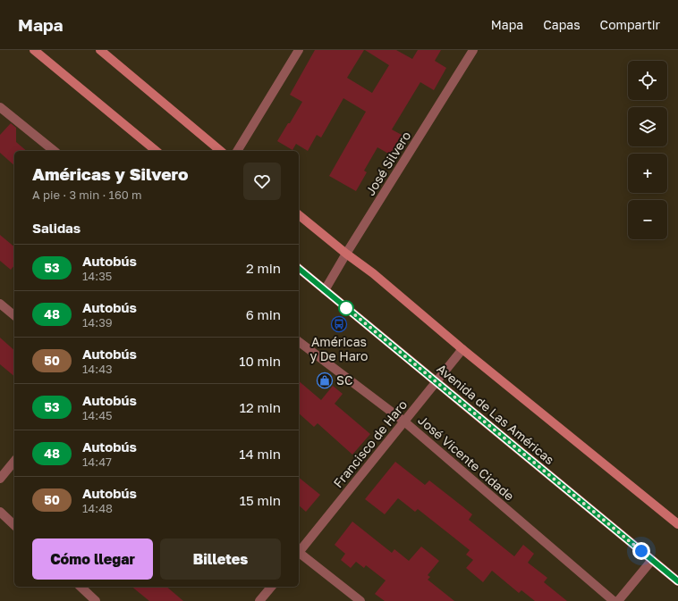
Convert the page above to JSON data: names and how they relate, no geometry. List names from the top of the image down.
{
  "streets": {
    "main road": ["Avenida de Las Américas"],
    "street": ["José Silvero", "Francisco de Haro", "José Vicente Cidade"]
  },
  "crossings": [
    ["José Silvero", "Avenida de Las Américas"],
    ["Avenida de Las Américas", "Francisco de Haro"],
    ["Francisco de Haro", "José Vicente Cidade"]
  ],
  "places": {
    "bus stop": ["Américas y De Haro"],
    "shop": ["SC"]
  },
  "lines": ["bus line 53"],
  "page": {
    "header": "Mapa",
    "nav": ["Mapa", "Capas", "Compartir"],
    "map_buttons": ["+", "−"],
    "heading": [
      ["Américas y Silvero", "A pie · 3 min · 160 m"],
      "Salidas"
    ],
    "list": [
      {
        "mark": "53",
        "name": "Autobús",
        "note": "14:35",
        "value": "2 min"
      },
      {
        "mark": "48",
        "name": "Autobús",
        "note": "14:39",
        "value": "6 min"
      },
      {
        "mark": "50",
        "name": "Autobús",
        "note": "14:43",
        "value": "10 min"
      },
      {
        "mark": "53",
        "name": "Autobús",
        "note": "14:45",
        "value": "12 min"
      },
      {
        "mark": "48",
        "name": "Autobús",
        "note": "14:47",
        "value": "14 min"
      },
      {
        "mark": "50",
        "name": "Autobús",
        "note": "14:48",
        "value": "15 min"
      }
    ],
    "buttons": ["Cómo llegar", "Billetes"]
  }
}
